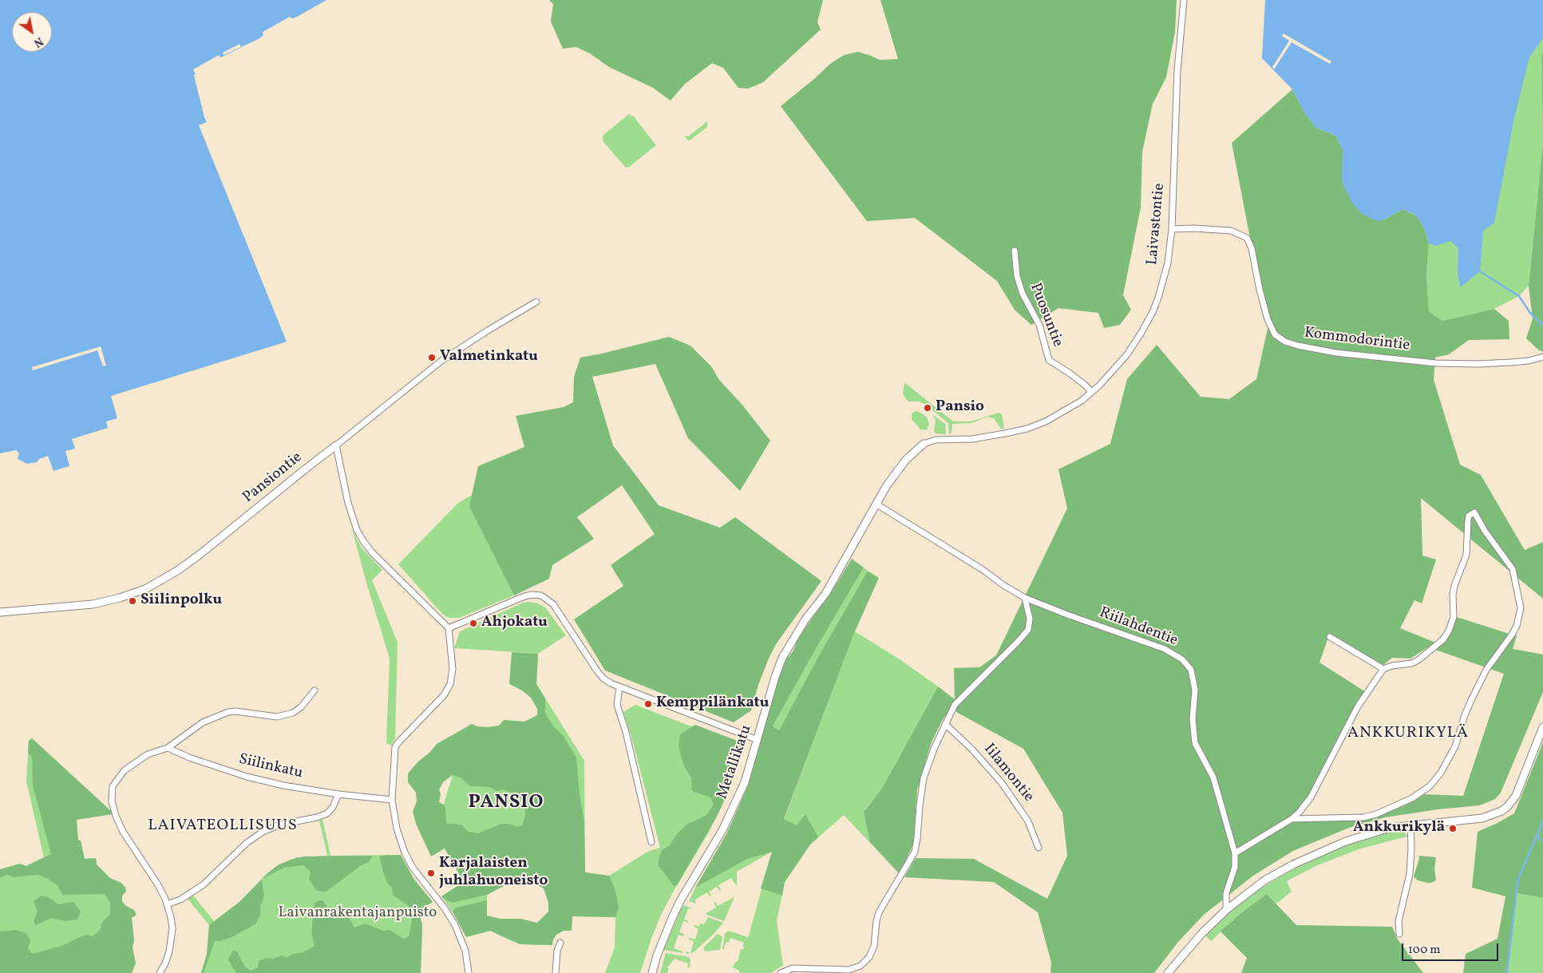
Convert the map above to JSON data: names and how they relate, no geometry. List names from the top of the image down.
{
  "streets": {
    "street": [
      "Laivastontie",
      "Puosuntie",
      "Kommodorintie",
      "Pansiontie",
      "Riilahdentie",
      "Metallikatu",
      "Siilinkatu",
      "Iilamontie"
    ]
  },
  "crossings": [
    ["Laivastontie", "Puosuntie"],
    ["Laivastontie", "Kommodorintie"],
    ["Laivastontie", "Metallikatu"],
    ["Riilahdentie", "Metallikatu"]
  ],
  "districts": ["ANKKURIKYLÄ", "PANSIO", "LAIVATEOLLISUUS"],
  "parks": ["Laivanrakentajanpuisto"],
  "places": [
    "Valmetinkatu",
    "Pansio",
    "Siilinpolku",
    "Ahjokatu",
    "Kemppilänkatu",
    "Ankkurikylä",
    "Karjalaisten juhlahuoneisto"
  ],
  "scale_bar": "100 m",
  "north": "bottom right"
}
